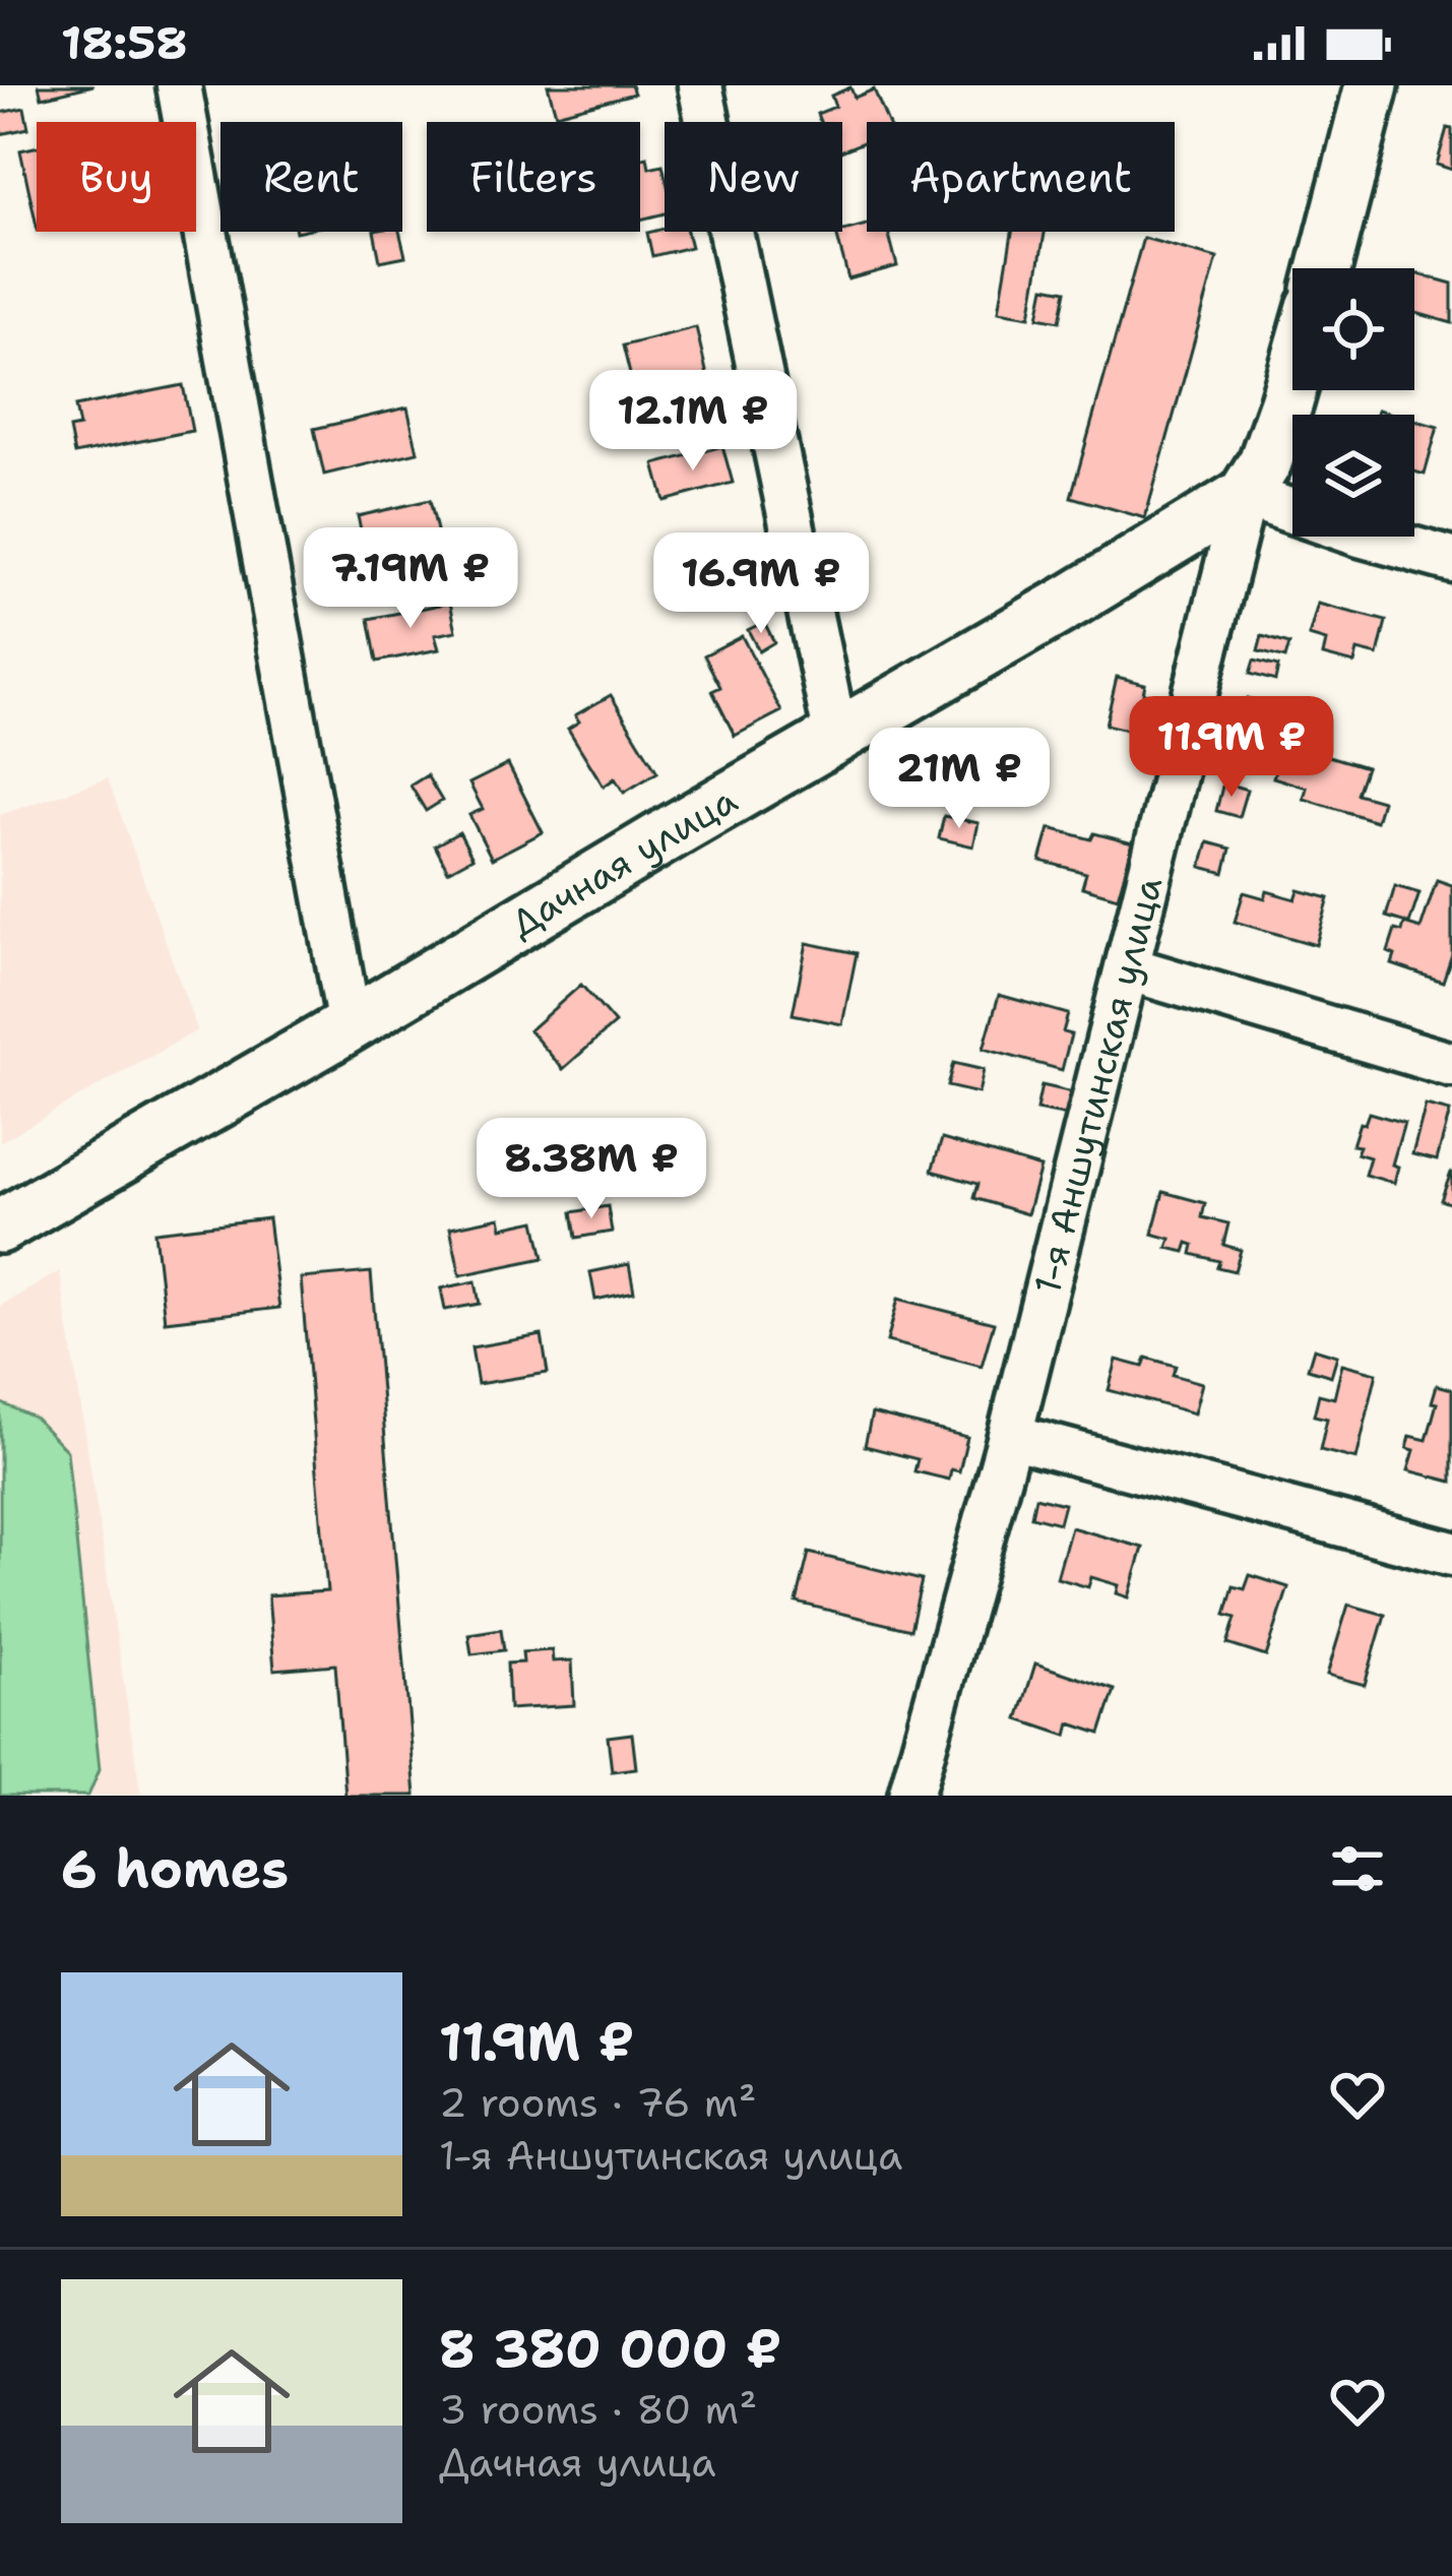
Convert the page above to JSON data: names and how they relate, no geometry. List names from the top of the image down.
{
  "streets": {
    "street": ["Дачная улица", "1-я Аншутинская улица"]
  },
  "crossings": [
    ["Дачная улица", "1-я Аншутинская улица"]
  ],
  "page": {
    "status": "18:58",
    "chip": [
      "Buy",
      "Rent",
      "Filters",
      "New",
      "Apartment"
    ],
    "price": [
      "12.1M ₽",
      "7.19M ₽",
      "16.9M ₽",
      "11.9M ₽",
      "21M ₽",
      "8.38M ₽"
    ],
    "heading": "6 homes",
    "list": [
      {
        "name": "11.9M ₽",
        "note": "2 rooms · 76 m² · 1-я Аншутинская улица"
      },
      {
        "name": "8 380 000 ₽",
        "note": "3 rooms · 80 m² · Дачная улица"
      }
    ]
  }
}
